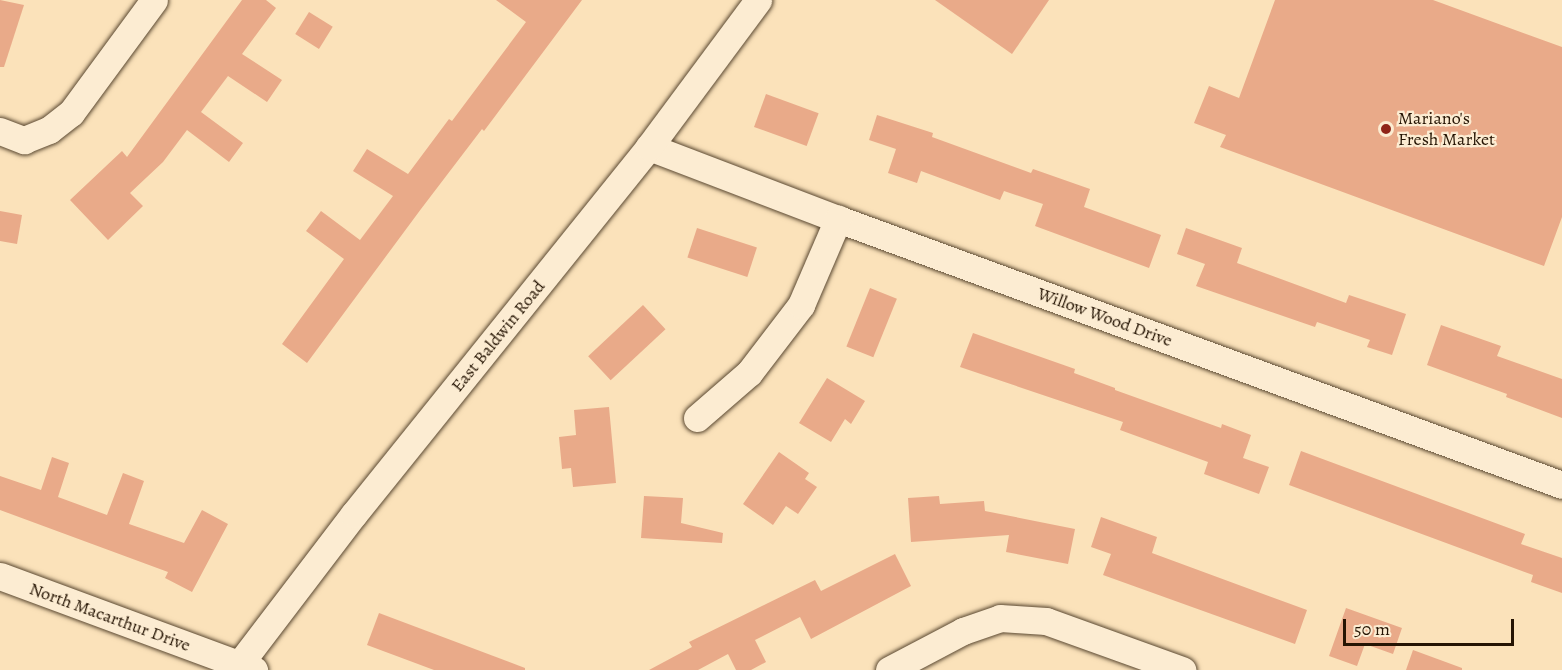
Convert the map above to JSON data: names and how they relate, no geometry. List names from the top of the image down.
{
  "streets": {
    "street": ["Willow Wood Drive", "East Baldwin Road", "North Macarthur Drive"]
  },
  "crossings": [
    ["Willow Wood Drive", "East Baldwin Road"],
    ["East Baldwin Road", "North Macarthur Drive"]
  ],
  "places": ["Mariano's Fresh Market"],
  "scale_bar": "50 m"
}
